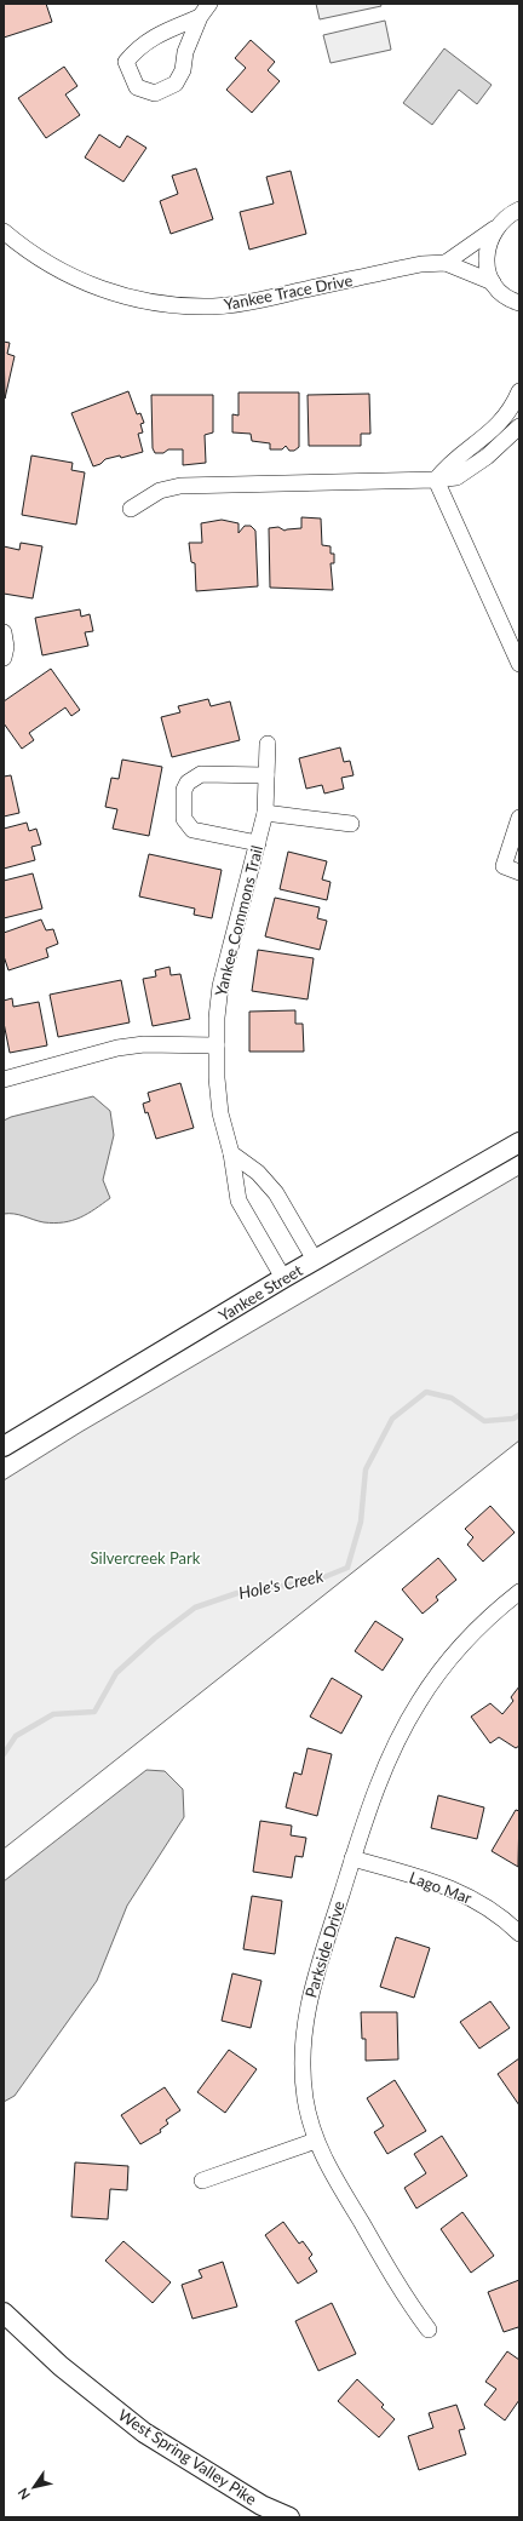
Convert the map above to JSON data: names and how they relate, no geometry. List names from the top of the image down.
{
  "streets": {
    "street": [
      "Yankee Trace Drive",
      "Yankee Commons Trail",
      "Yankee Street",
      "Lago Mar",
      "Parkside Drive",
      "West Spring Valley Pike"
    ]
  },
  "crossings": [
    ["Yankee Commons Trail", "Yankee Street"],
    ["Lago Mar", "Parkside Drive"]
  ],
  "water": ["Hole's Creek"],
  "parks": ["Silvercreek Park"],
  "north": "bottom left"
}
